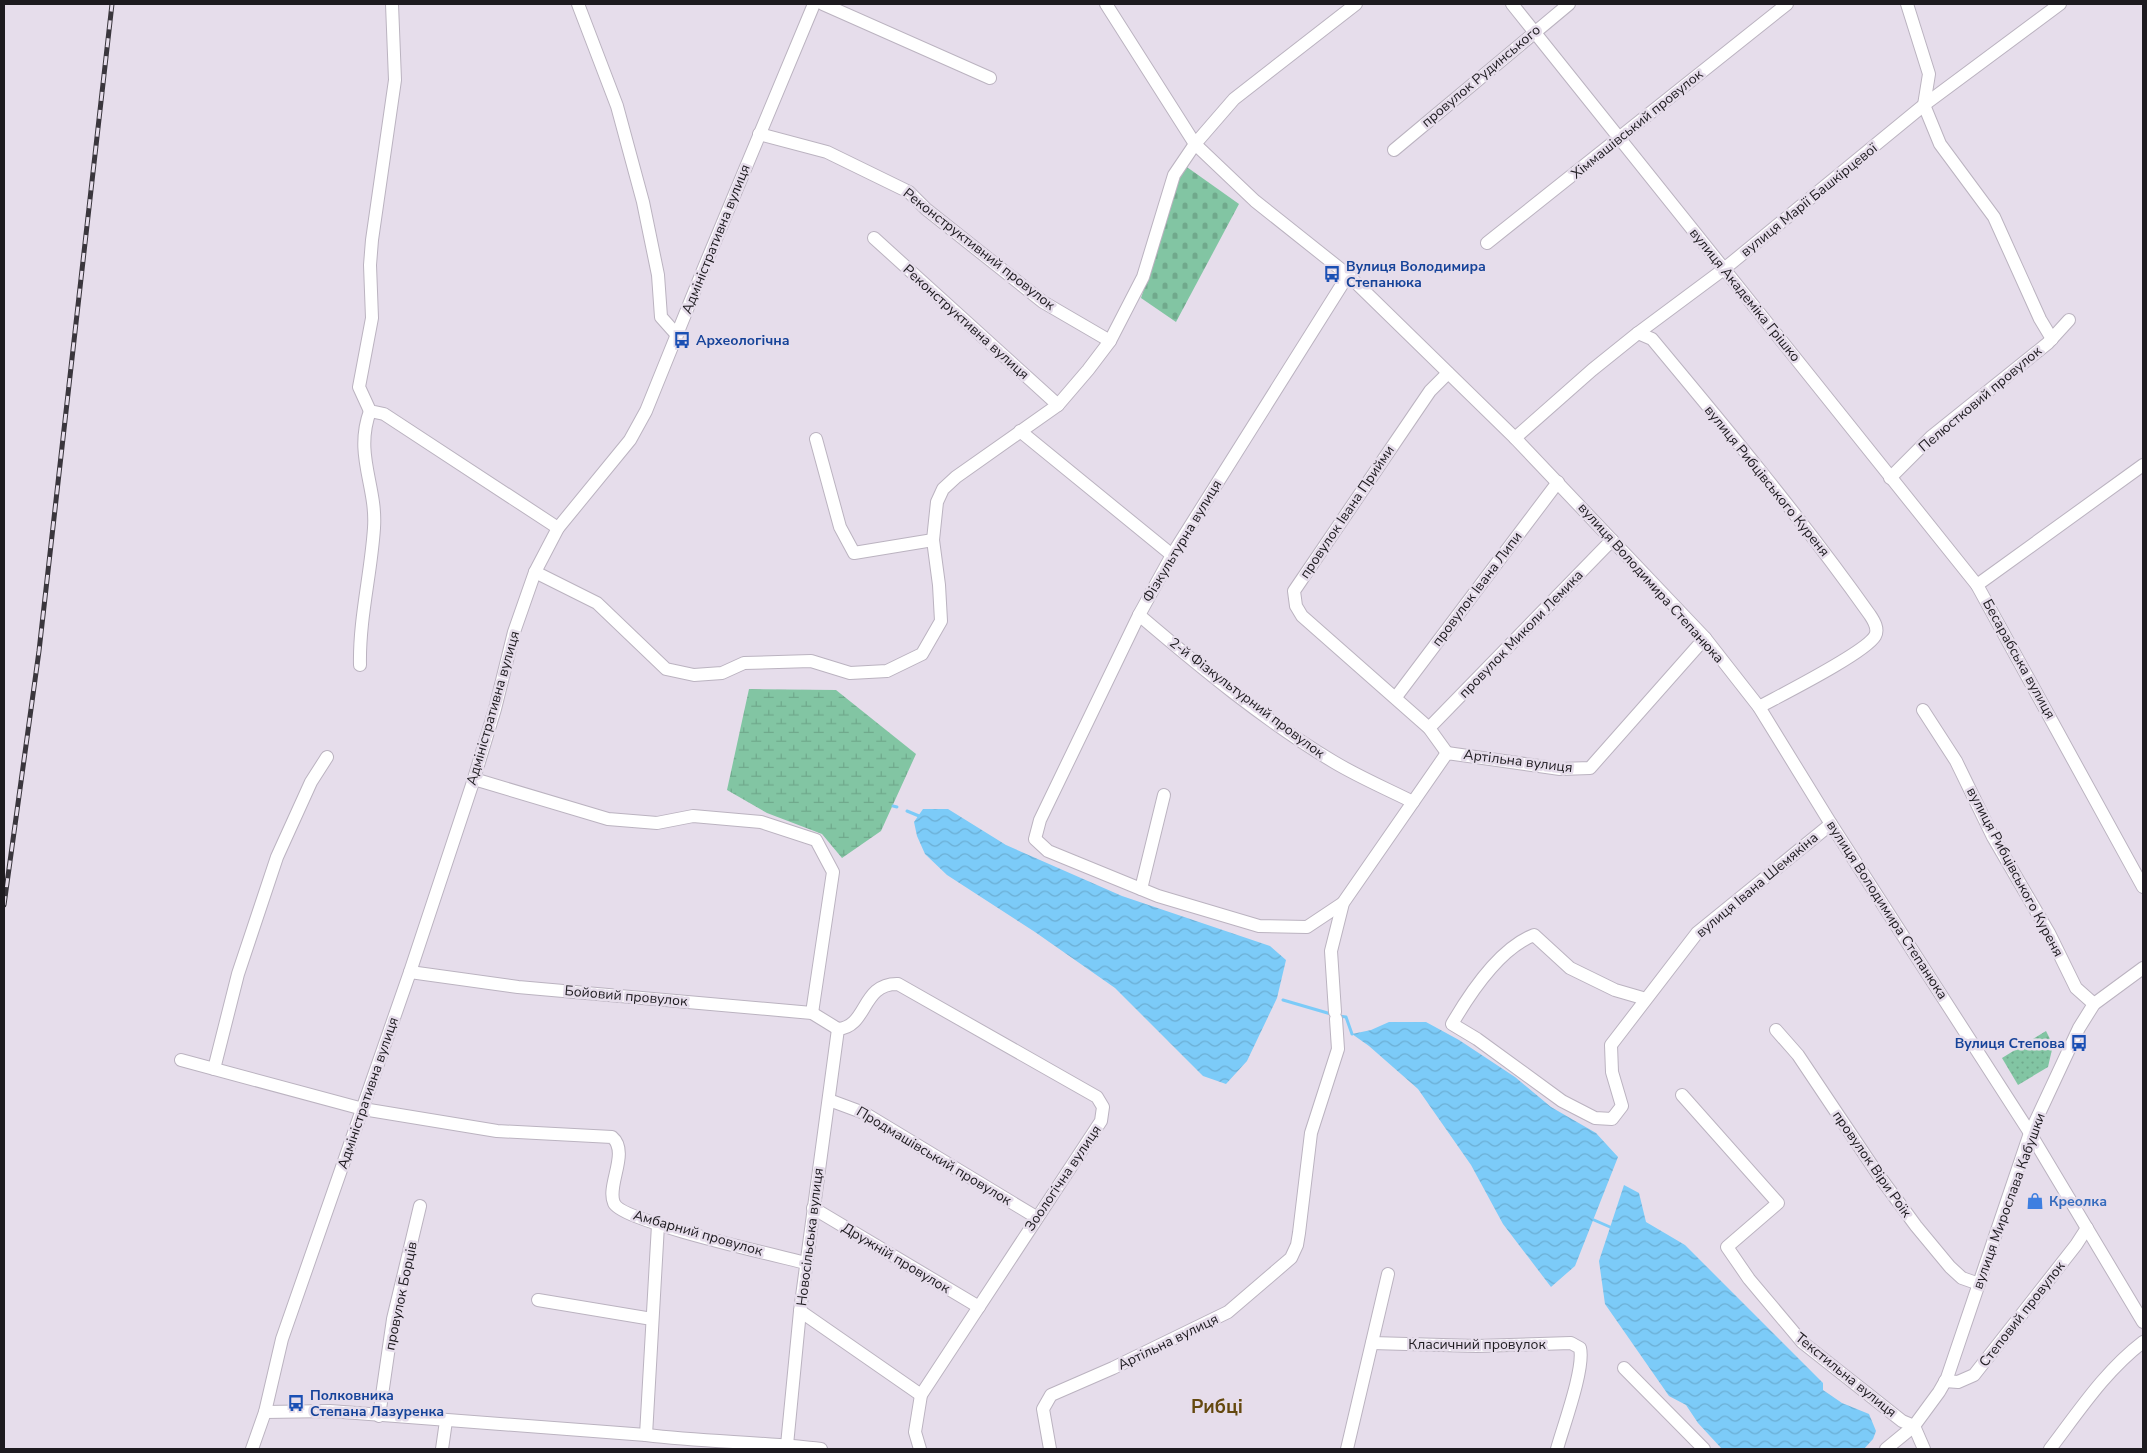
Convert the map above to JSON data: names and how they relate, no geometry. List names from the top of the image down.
{
  "streets": {
    "street": [
      "провулок Рудинського",
      "Хіммашівський провулок",
      "вулиця Марії Башкірцевої",
      "Адміністративна вулиця",
      "Реконструктивний провулок",
      "вулиця Академіка Грішко",
      "Реконструктивна вулиця",
      "Пелюстковий провулок",
      "вулиця Рибцівського Куреня",
      "провулок Івана Прийми",
      "Фізкультурна вулиця",
      "вулиця Володимира Степанюка",
      "провулок Івана Липи",
      "провулок Миколи Лемика",
      "Бесарабська вулиця",
      "2-й Фізкультурний провулок",
      "Артільна вулиця",
      "вулиця Івана Шемякіна",
      "Бойовий провулок",
      "Продмашівський провулок",
      "провулок Віри Роїк",
      "Зоологічна вулиця",
      "вулиця Мирослава Кабушки",
      "Амбарний провулок",
      "Новосільська вулиця",
      "Дружній провулок",
      "провулок Борців",
      "Степовий провулок",
      "Класичний провулок",
      "Текстильна вулиця"
    ]
  },
  "crossings": [
    ["провулок Рудинського", "вулиця Академіка Грішко"],
    ["Хіммашівський провулок", "вулиця Академіка Грішко"],
    ["вулиця Марії Башкірцевої", "вулиця Академіка Грішко"],
    ["вулиця Марії Башкірцевої", "вулиця Рибцівського Куреня"],
    ["вулиця Марії Башкірцевої", "вулиця Володимира Степанюка"],
    ["Адміністративна вулиця", "Реконструктивний провулок"],
    ["Адміністративна вулиця", "Бойовий провулок"],
    ["Адміністративна вулиця", "Амбарний провулок"],
    ["вулиця Академіка Грішко", "Пелюстковий провулок"],
    ["вулиця Академіка Грішко", "Бесарабська вулиця"],
    ["вулиця Рибцівського Куреня", "вулиця Володимира Степанюка"],
    ["вулиця Рибцівського Куреня", "вулиця Мирослава Кабушки"],
    ["провулок Івана Прийми", "вулиця Володимира Степанюка"],
    ["провулок Івана Прийми", "провулок Івана Липи"],
    ["провулок Івана Прийми", "провулок Миколи Лемика"],
    ["провулок Івана Прийми", "Артільна вулиця"],
    ["Фізкультурна вулиця", "вулиця Володимира Степанюка"],
    ["Фізкультурна вулиця", "2-й Фізкультурний провулок"],
    ["вулиця Володимира Степанюка", "провулок Івана Липи"],
    ["вулиця Володимира Степанюка", "провулок Миколи Лемика"],
    ["вулиця Володимира Степанюка", "Артільна вулиця"],
    ["вулиця Володимира Степанюка", "вулиця Івана Шемякіна"],
    ["вулиця Володимира Степанюка", "вулиця Мирослава Кабушки"],
    ["вулиця Володимира Степанюка", "Степовий провулок"],
    ["2-й Фізкультурний провулок", "Артільна вулиця"],
    ["Бойовий провулок", "Зоологічна вулиця"],
    ["Бойовий провулок", "Новосільська вулиця"],
    ["Продмашівський провулок", "Зоологічна вулиця"],
    ["Продмашівський провулок", "Новосільська вулиця"],
    ["провулок Віри Роїк", "вулиця Мирослава Кабушки"],
    ["Зоологічна вулиця", "Новосільська вулиця"],
    ["Зоологічна вулиця", "Дружній провулок"],
    ["вулиця Мирослава Кабушки", "Степовий провулок"],
    ["вулиця Мирослава Кабушки", "Текстильна вулиця"],
    ["Амбарний провулок", "Новосільська вулиця"],
    ["Новосільська вулиця", "Дружній провулок"]
  ],
  "districts": ["Рибці"],
  "places": {
    "bus stop": [
      "Вулиця Володимира Степанюка",
      "Археологічна",
      "Вулиця Степова",
      "Полковника Степана Лазуренка"
    ],
    "shop": ["Креолка"]
  }
}
